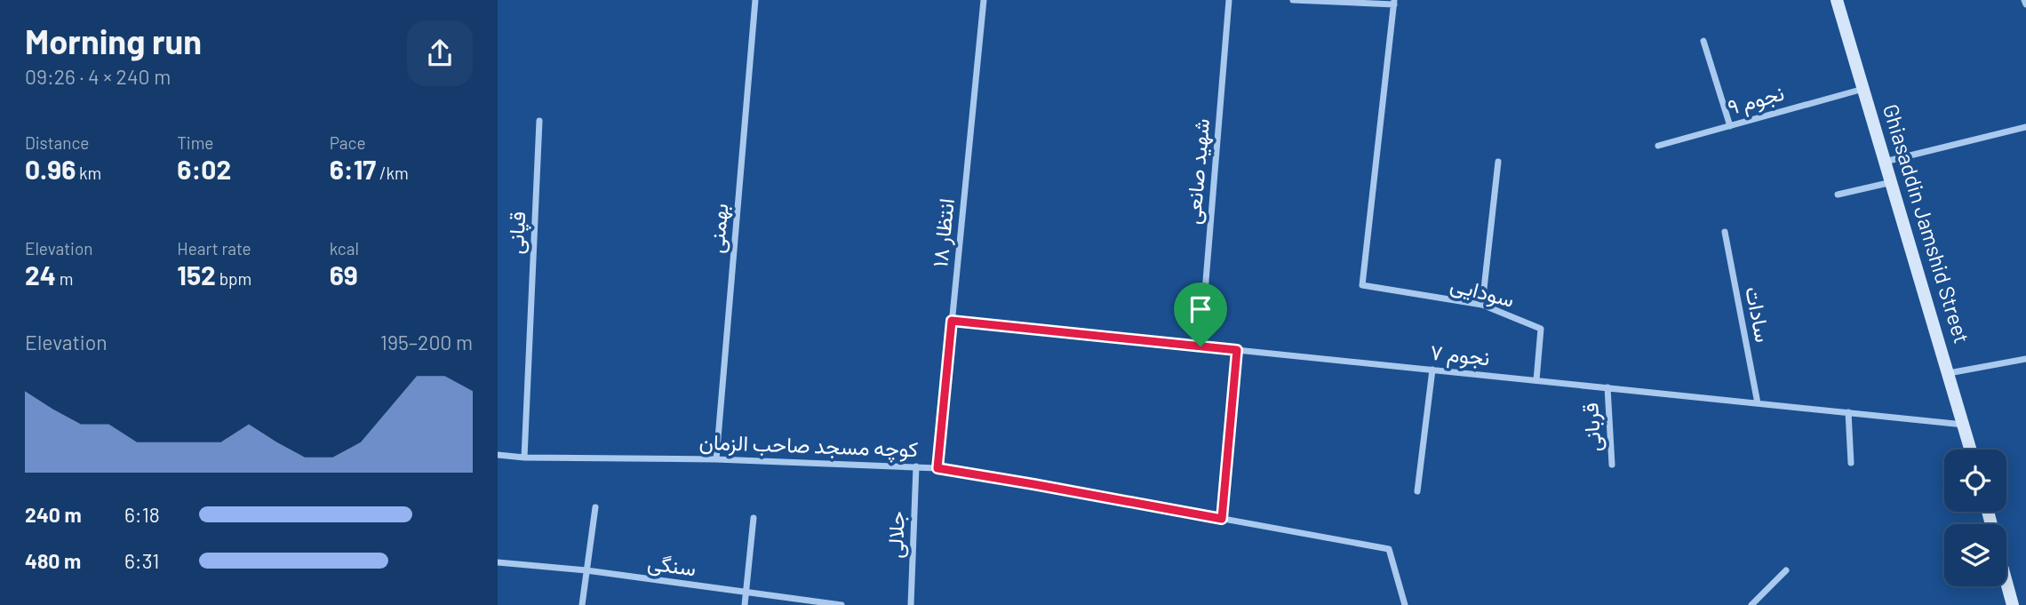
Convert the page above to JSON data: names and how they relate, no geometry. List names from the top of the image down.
{
  "streets": {
    "main road": ["Ghiasaddin Jamshid Street"],
    "street": [
      "نجوم ۹",
      "شهید صانعی",
      "بهمنی",
      "قپانی",
      "انتظار ۱۸",
      "سودایی",
      "سادات",
      "نجوم ۷",
      "قربانی",
      "کوچه مسجد صاحب الزمان",
      "جلالی",
      "سنگی"
    ]
  },
  "crossings": [
    ["نجوم ۹", "Ghiasaddin Jamshid Street"],
    ["شهید صانعی", "نجوم ۷"],
    ["Ghiasaddin Jamshid Street", "نجوم ۷"],
    ["بهمنی", "کوچه مسجد صاحب الزمان"],
    ["قپانی", "کوچه مسجد صاحب الزمان"],
    ["انتظار ۱۸", "نجوم ۷"],
    ["انتظار ۱۸", "کوچه مسجد صاحب الزمان"],
    ["سودایی", "نجوم ۷"],
    ["سادات", "نجوم ۷"],
    ["نجوم ۷", "قربانی"],
    ["کوچه مسجد صاحب الزمان", "جلالی"]
  ],
  "page": {
    "heading": ["Morning run", "09:26 · 4 × 240 m"],
    "stats": [
      ["Distance", "0.96 km"],
      ["Time", "6:02"],
      ["Pace", "6:17 /km"],
      ["Elevation", "24 m"],
      ["Heart rate", "152 bpm"],
      ["kcal", "69"]
    ],
    "chart": ["Elevation", "195–200 m"],
    "list": [
      {
        "name": "240 m",
        "note": "6:18"
      },
      {
        "name": "480 m",
        "note": "6:31"
      }
    ]
  }
}
